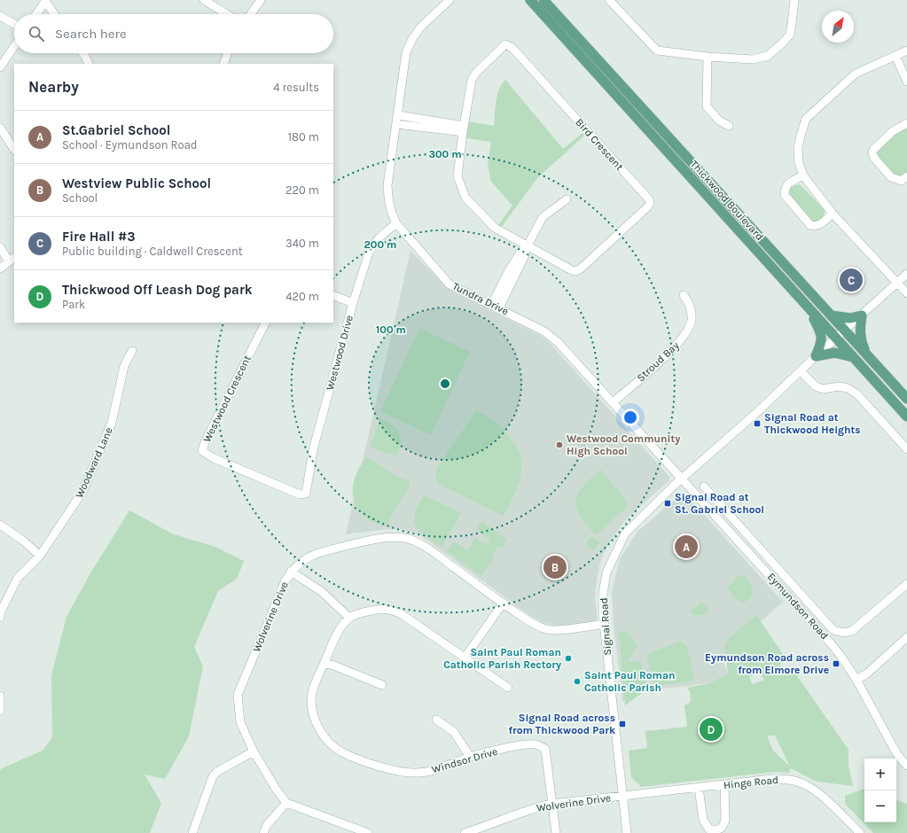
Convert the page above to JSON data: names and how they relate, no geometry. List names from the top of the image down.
{
  "streets": {
    "main road": ["Thickwood Boulevard"],
    "street": [
      "Bird Crescent",
      "Tundra Drive",
      "Westwood Drive",
      "Stroud Bay",
      "Westwood Crescent",
      "Woodward Lane",
      "Eymundson Road",
      "Wolverine Drive",
      "Signal Road",
      "Windsor Drive",
      "Hinge Road"
    ]
  },
  "crossings": [
    ["Thickwood Boulevard", "Signal Road"],
    ["Tundra Drive", "Westwood Drive"],
    ["Tundra Drive", "Stroud Bay"],
    ["Tundra Drive", "Eymundson Road"],
    ["Tundra Drive", "Signal Road"],
    ["Westwood Drive", "Westwood Crescent"],
    ["Eymundson Road", "Signal Road"],
    ["Wolverine Drive", "Signal Road"],
    ["Wolverine Drive", "Windsor Drive"],
    ["Wolverine Drive", "Hinge Road"],
    ["Signal Road", "Hinge Road"]
  ],
  "places": {
    "transit": [
      "Signal Road at Thickwood Heights",
      "Signal Road at St. Gabriel School",
      "Eymundson Road across from Elmore Drive",
      "Signal Road across from Thickwood Park"
    ],
    "other": ["Westwood Community High School", "Saint Paul Roman Catholic Parish Rectory", "Saint Paul Roman Catholic Parish"]
  },
  "north": "top right",
  "page": {
    "search": "Search here",
    "heading": ["Nearby", "4 results"],
    "list": [
      {
        "mark": "A",
        "name": "St.Gabriel School",
        "note": "School · Eymundson Road",
        "value": "180 m"
      },
      {
        "mark": "B",
        "name": "Westview Public School",
        "note": "School",
        "value": "220 m"
      },
      {
        "mark": "C",
        "name": "Fire Hall #3",
        "note": "Public building · Caldwell Crescent",
        "value": "340 m"
      },
      {
        "mark": "D",
        "name": "Thickwood Off Leash Dog park",
        "note": "Park",
        "value": "420 m"
      }
    ],
    "pins": [
      "C",
      "A",
      "B",
      "D"
    ],
    "map_buttons": ["+", "−"]
  },
  "rings": ["300 m", "200 m", "100 m"]
}
